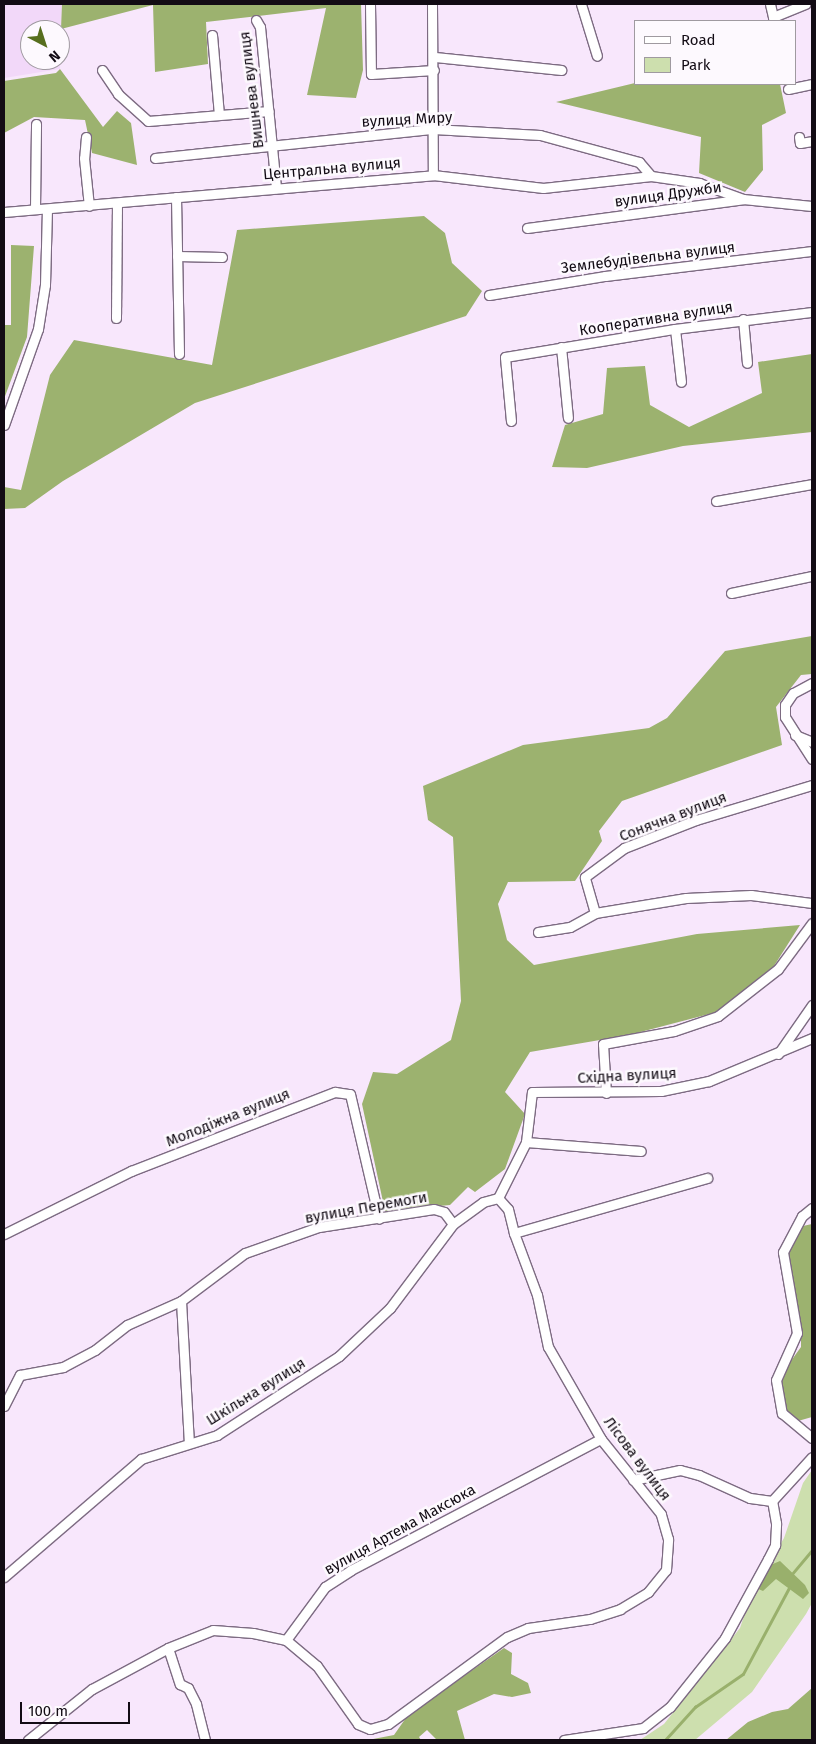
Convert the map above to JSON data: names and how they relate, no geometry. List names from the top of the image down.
{
  "streets": {
    "street": [
      "Вишнева вулиця",
      "вулиця Миру",
      "Центральна вулиця",
      "вулиця Дружби",
      "Землебудівельна вулиця",
      "Кооперативна вулиця",
      "Сонячна вулиця",
      "Східна вулиця",
      "Молодіжна вулиця",
      "вулиця Перемоги",
      "Шкільна вулиця",
      "Лісова вулиця",
      "вулиця Артема Максюка"
    ]
  },
  "crossings": [
    ["Вишнева вулиця", "вулиця Миру"],
    ["Вишнева вулиця", "Центральна вулиця"],
    ["вулиця Миру", "Центральна вулиця"],
    ["Центральна вулиця", "вулиця Дружби"],
    ["Молодіжна вулиця", "вулиця Перемоги"],
    ["вулиця Перемоги", "Шкільна вулиця"],
    ["Шкільна вулиця", "Лісова вулиця"],
    ["Лісова вулиця", "вулиця Артема Максюка"]
  ],
  "legend": ["Road", "Park"],
  "scale_bar": "100 m",
  "north": "bottom right"
}
